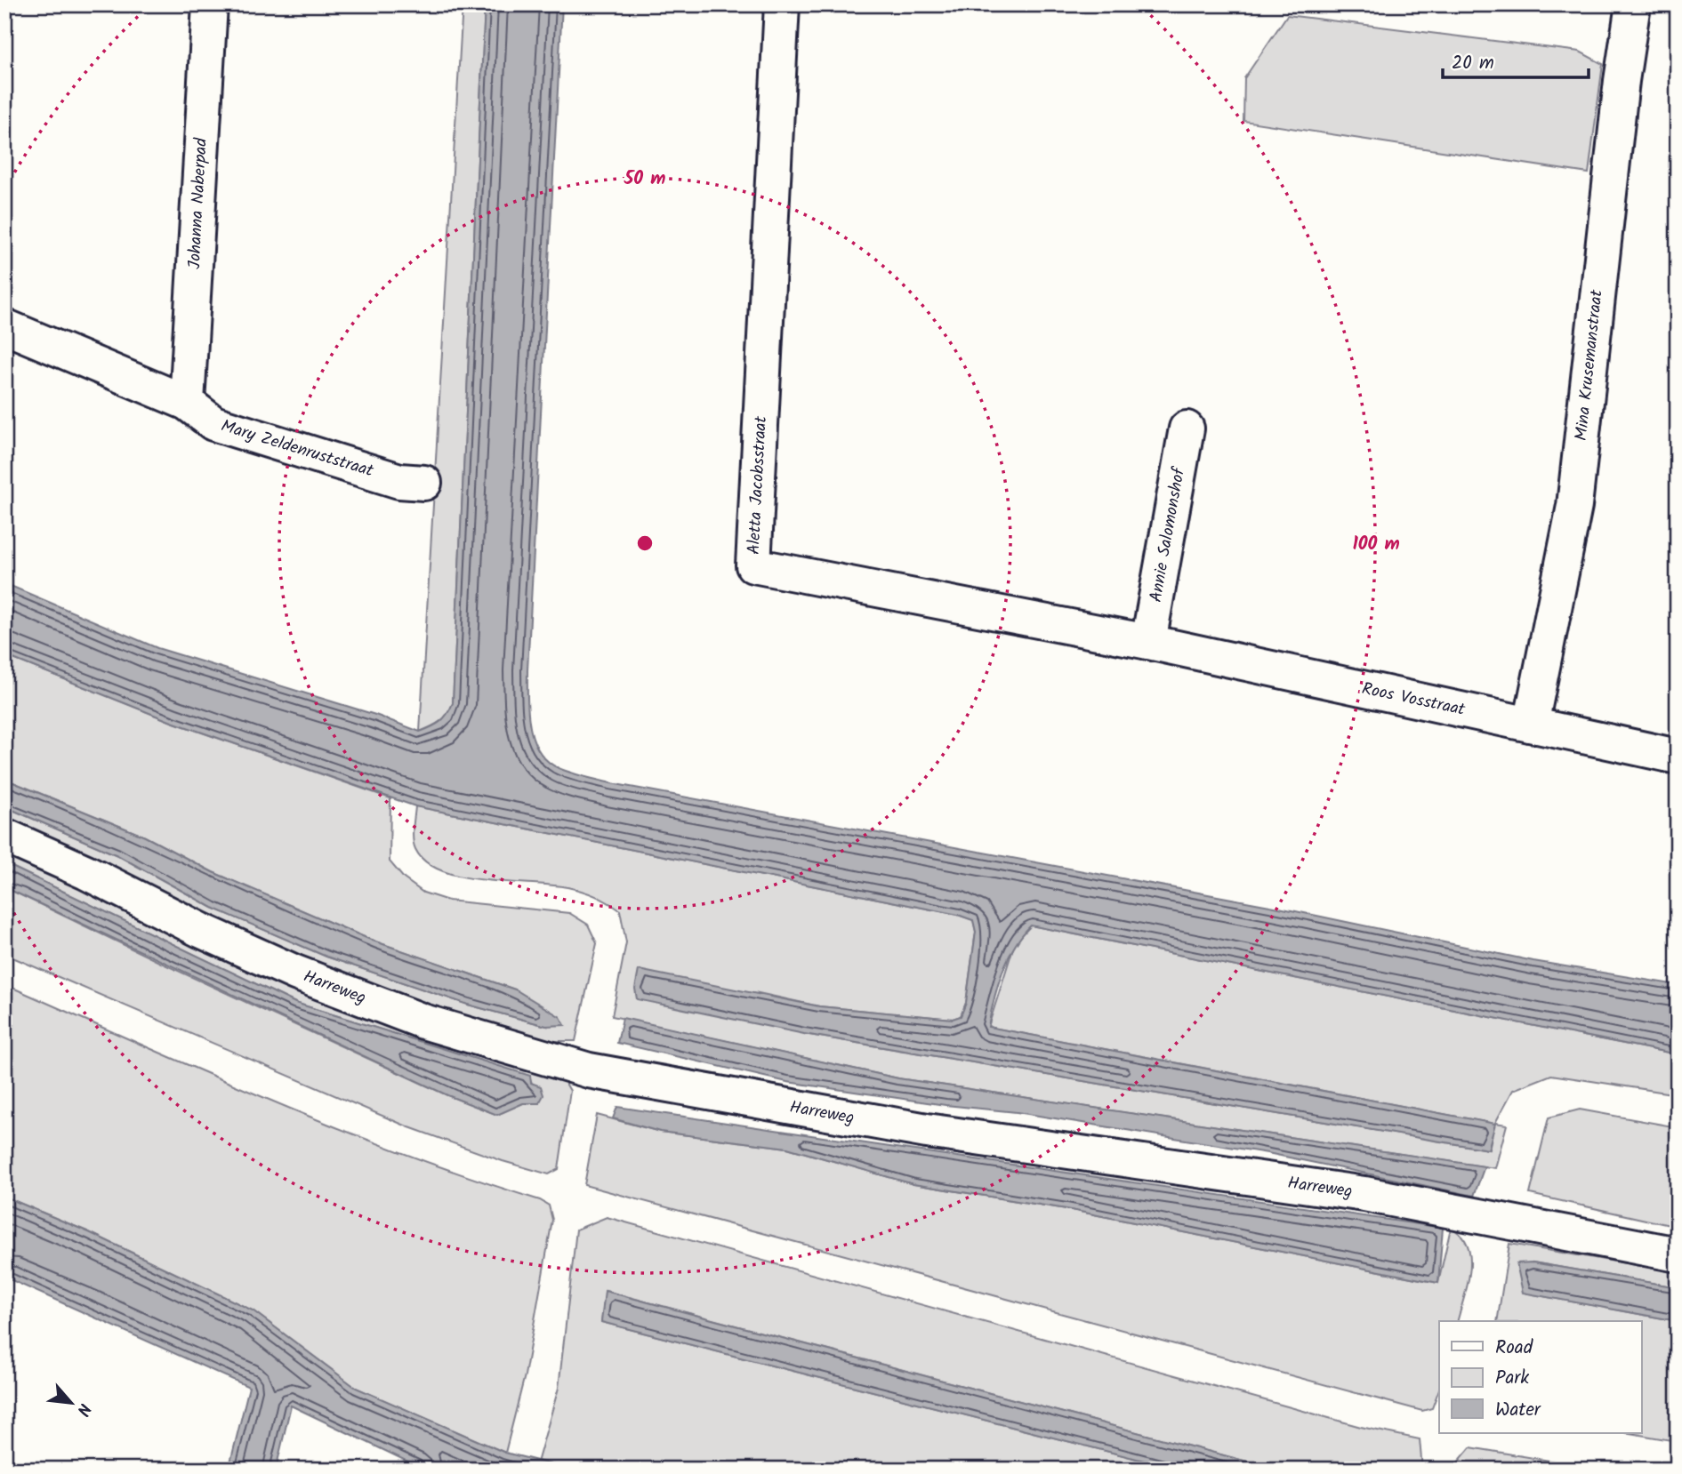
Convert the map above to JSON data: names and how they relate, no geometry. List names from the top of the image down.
{
  "streets": {
    "street": [
      "Johanna Naberpad",
      "Mina Krusemanstraat",
      "Mary Zeldenruststraat",
      "Aletta Jacobsstraat",
      "Annie Salomonshof",
      "Roos Vosstraat",
      "Harreweg"
    ]
  },
  "crossings": [
    ["Johanna Naberpad", "Mary Zeldenruststraat"],
    ["Mina Krusemanstraat", "Roos Vosstraat"],
    ["Aletta Jacobsstraat", "Annie Salomonshof"],
    ["Aletta Jacobsstraat", "Roos Vosstraat"],
    ["Annie Salomonshof", "Roos Vosstraat"]
  ],
  "legend": ["Road", "Park", "Water"],
  "scale_bar": "20 m",
  "north": "bottom right",
  "rings": ["50 m", "100 m"]
}
